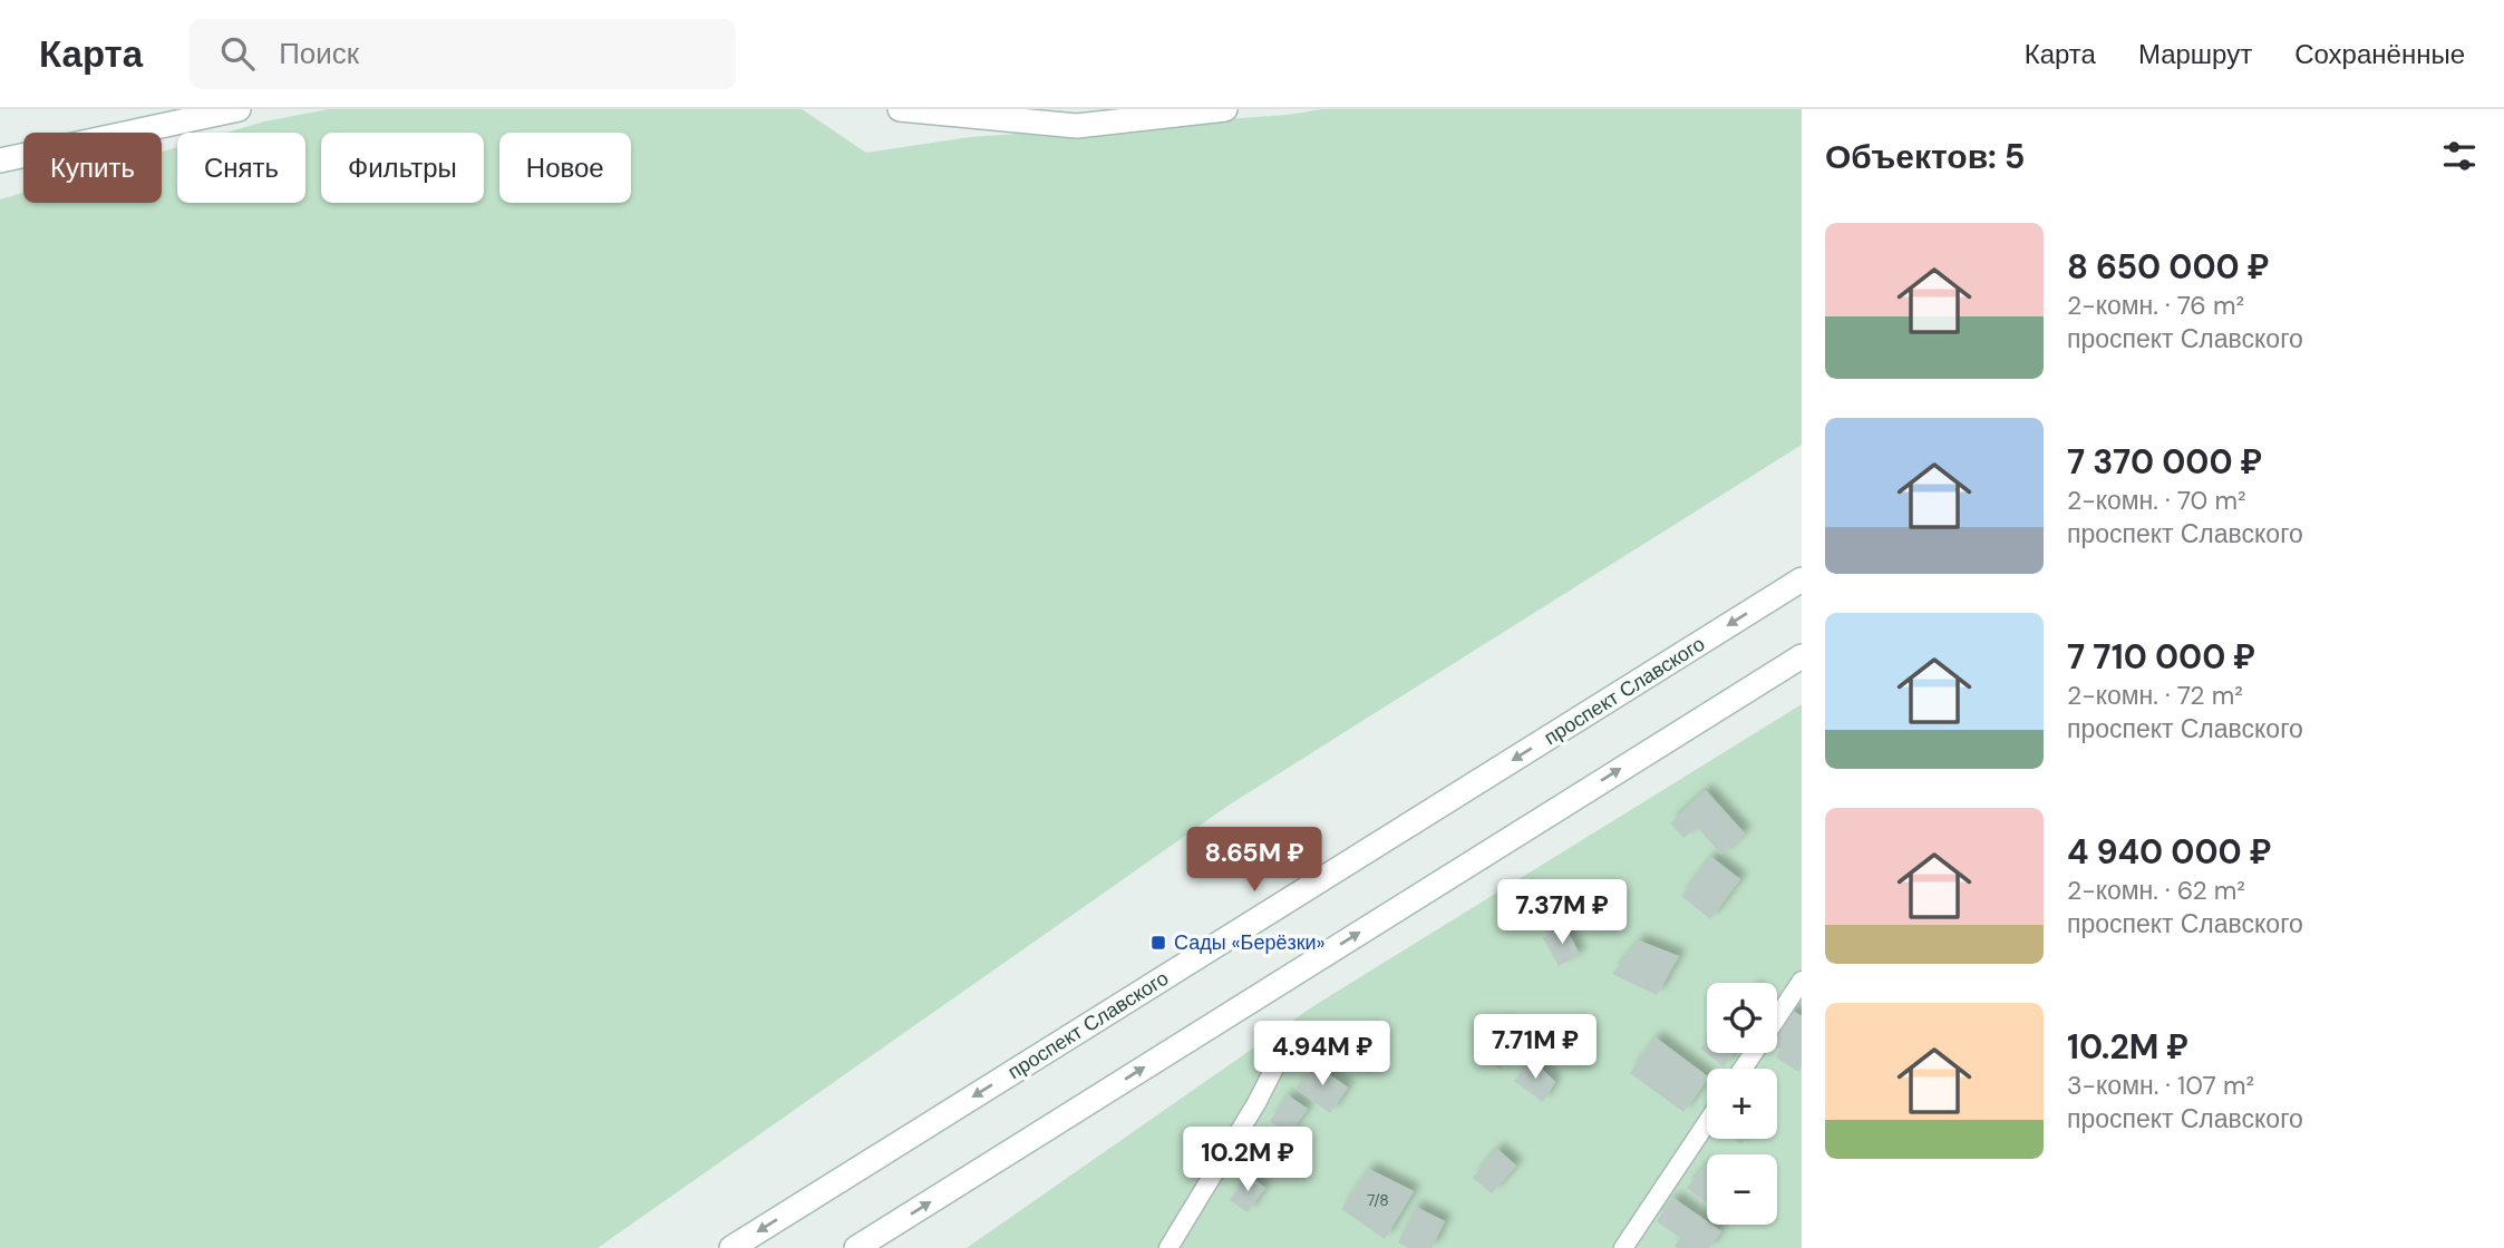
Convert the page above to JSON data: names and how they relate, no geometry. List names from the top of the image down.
{
  "streets": {
    "main road": ["проспект Славского"]
  },
  "places": {
    "transit": ["Сады «Берёзки»"]
  },
  "house_numbers": ["7/8"],
  "page": {
    "header": "Карта",
    "search": "Поиск",
    "nav": ["Карта", "Маршрут", "Сохранённые"],
    "heading": "Объектов: 5",
    "chip": [
      "Купить",
      "Снять",
      "Фильтры",
      "Новое"
    ],
    "list": [
      {
        "name": "8 650 000 ₽",
        "note": "2-комн. · 76 m² · проспект Славского"
      },
      {
        "name": "7 370 000 ₽",
        "note": "2-комн. · 70 m² · проспект Славского"
      },
      {
        "name": "7 710 000 ₽",
        "note": "2-комн. · 72 m² · проспект Славского"
      },
      {
        "name": "4 940 000 ₽",
        "note": "2-комн. · 62 m² · проспект Славского"
      },
      {
        "name": "10.2M ₽",
        "note": "3-комн. · 107 m² · проспект Славского"
      }
    ],
    "price": [
      "8.65M ₽",
      "7.37M ₽",
      "7.71M ₽",
      "4.94M ₽",
      "10.2M ₽"
    ],
    "map_buttons": ["+", "−"]
  }
}
